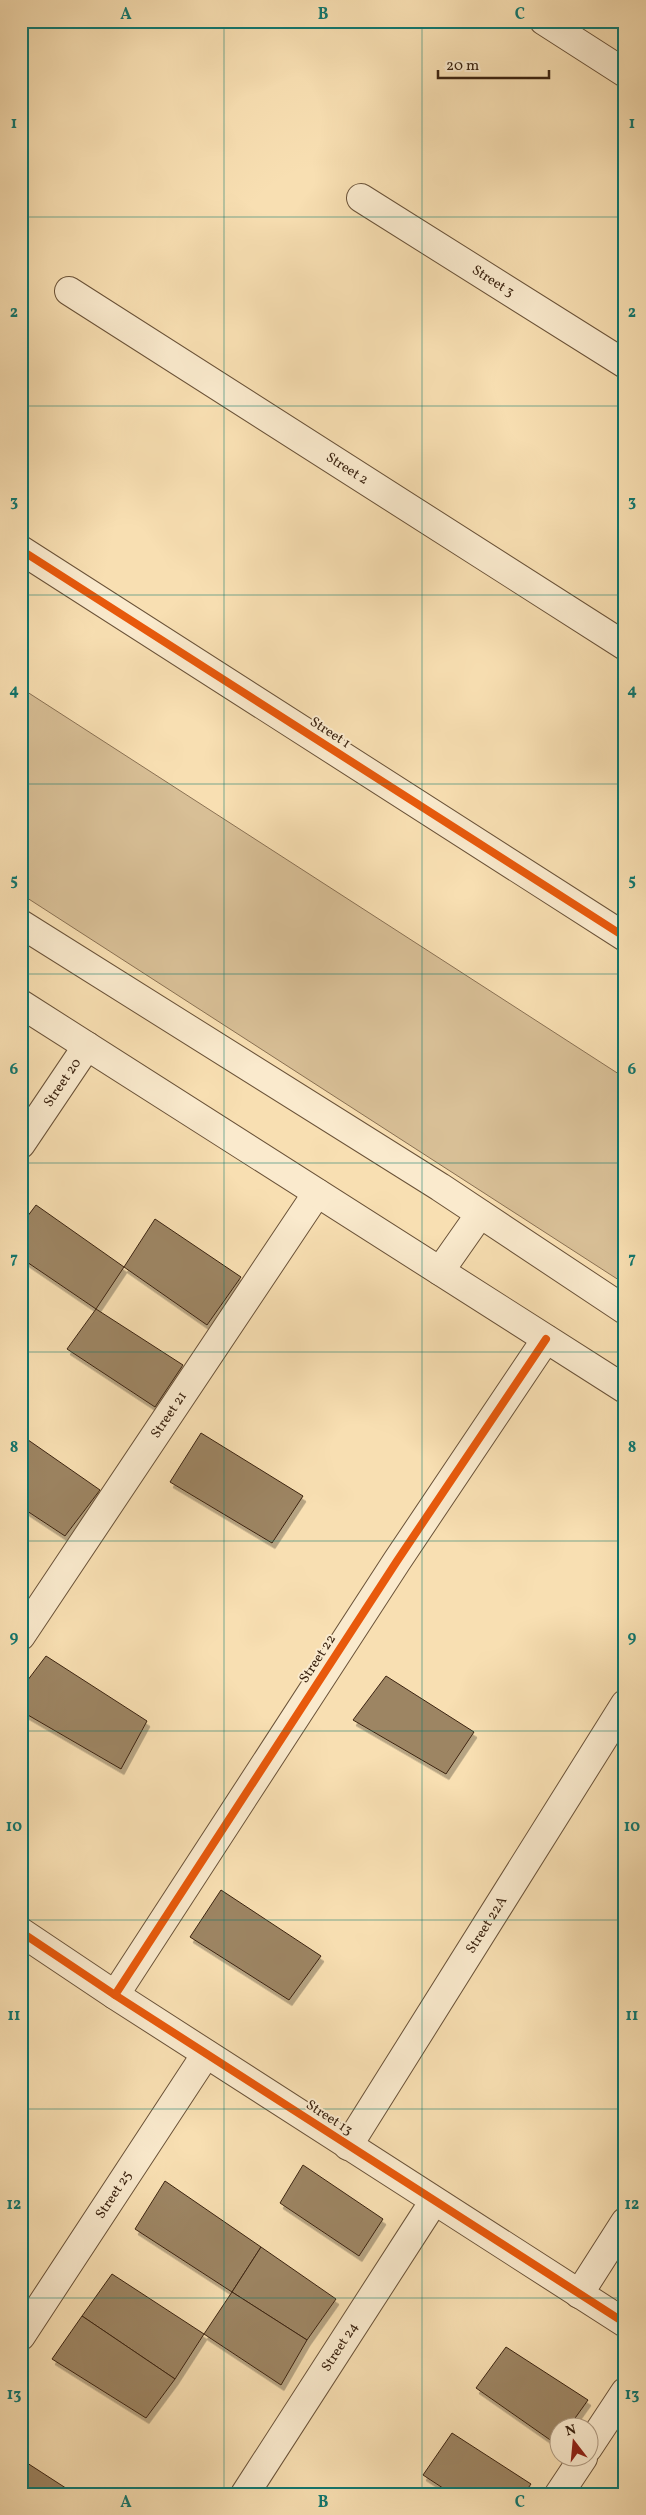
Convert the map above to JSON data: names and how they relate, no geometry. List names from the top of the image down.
{
  "streets": {
    "street": [
      "Street 3",
      "Street 2",
      "Street 1",
      "Street 20",
      "Street 21",
      "Street 22",
      "Street 22A",
      "Street 13",
      "Street 25",
      "Street 24"
    ]
  },
  "crossings": [
    ["Street 22", "Street 13"],
    ["Street 22A", "Street 13"],
    ["Street 13", "Street 25"],
    ["Street 13", "Street 24"]
  ],
  "scale_bar": "20 m",
  "north": "top",
  "grid": {
    "columns": ["A", "B", "C"],
    "rows": [
      "1",
      "2",
      "3",
      "4",
      "5",
      "6",
      "7",
      "8",
      "9",
      "10",
      "11",
      "12",
      "13"
    ]
  }
}
